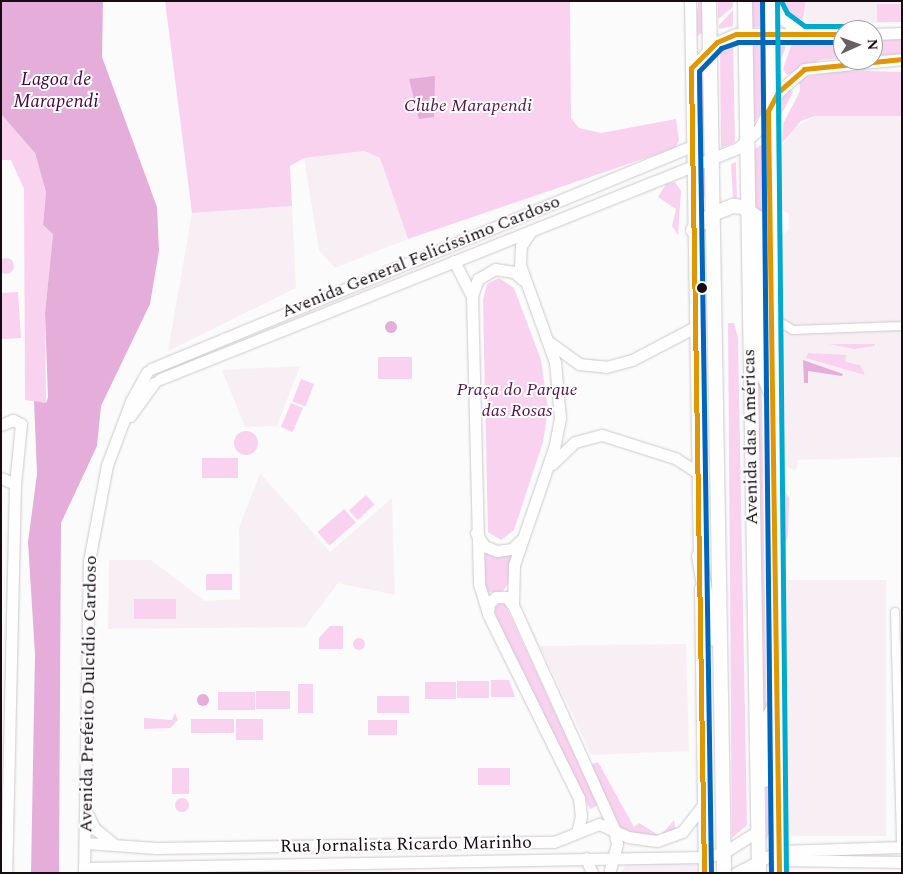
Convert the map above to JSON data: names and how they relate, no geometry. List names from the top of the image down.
{
  "streets": {
    "highway": ["Avenida das Américas"],
    "street": ["Avenida General Felicíssimo Cardoso", "Avenida Prefeito Dulcídio Cardoso", "Rua Jornalista Ricardo Marinho"]
  },
  "crossings": [
    ["Avenida General Felicíssimo Cardoso", "Avenida das Américas"],
    ["Avenida das Américas", "Rua Jornalista Ricardo Marinho"],
    ["Avenida Prefeito Dulcídio Cardoso", "Rua Jornalista Ricardo Marinho"]
  ],
  "water": ["Lagoa de Marapendi"],
  "parks": ["Clube Marapendi", "Praça do Parque das Rosas"],
  "north": "right"
}
